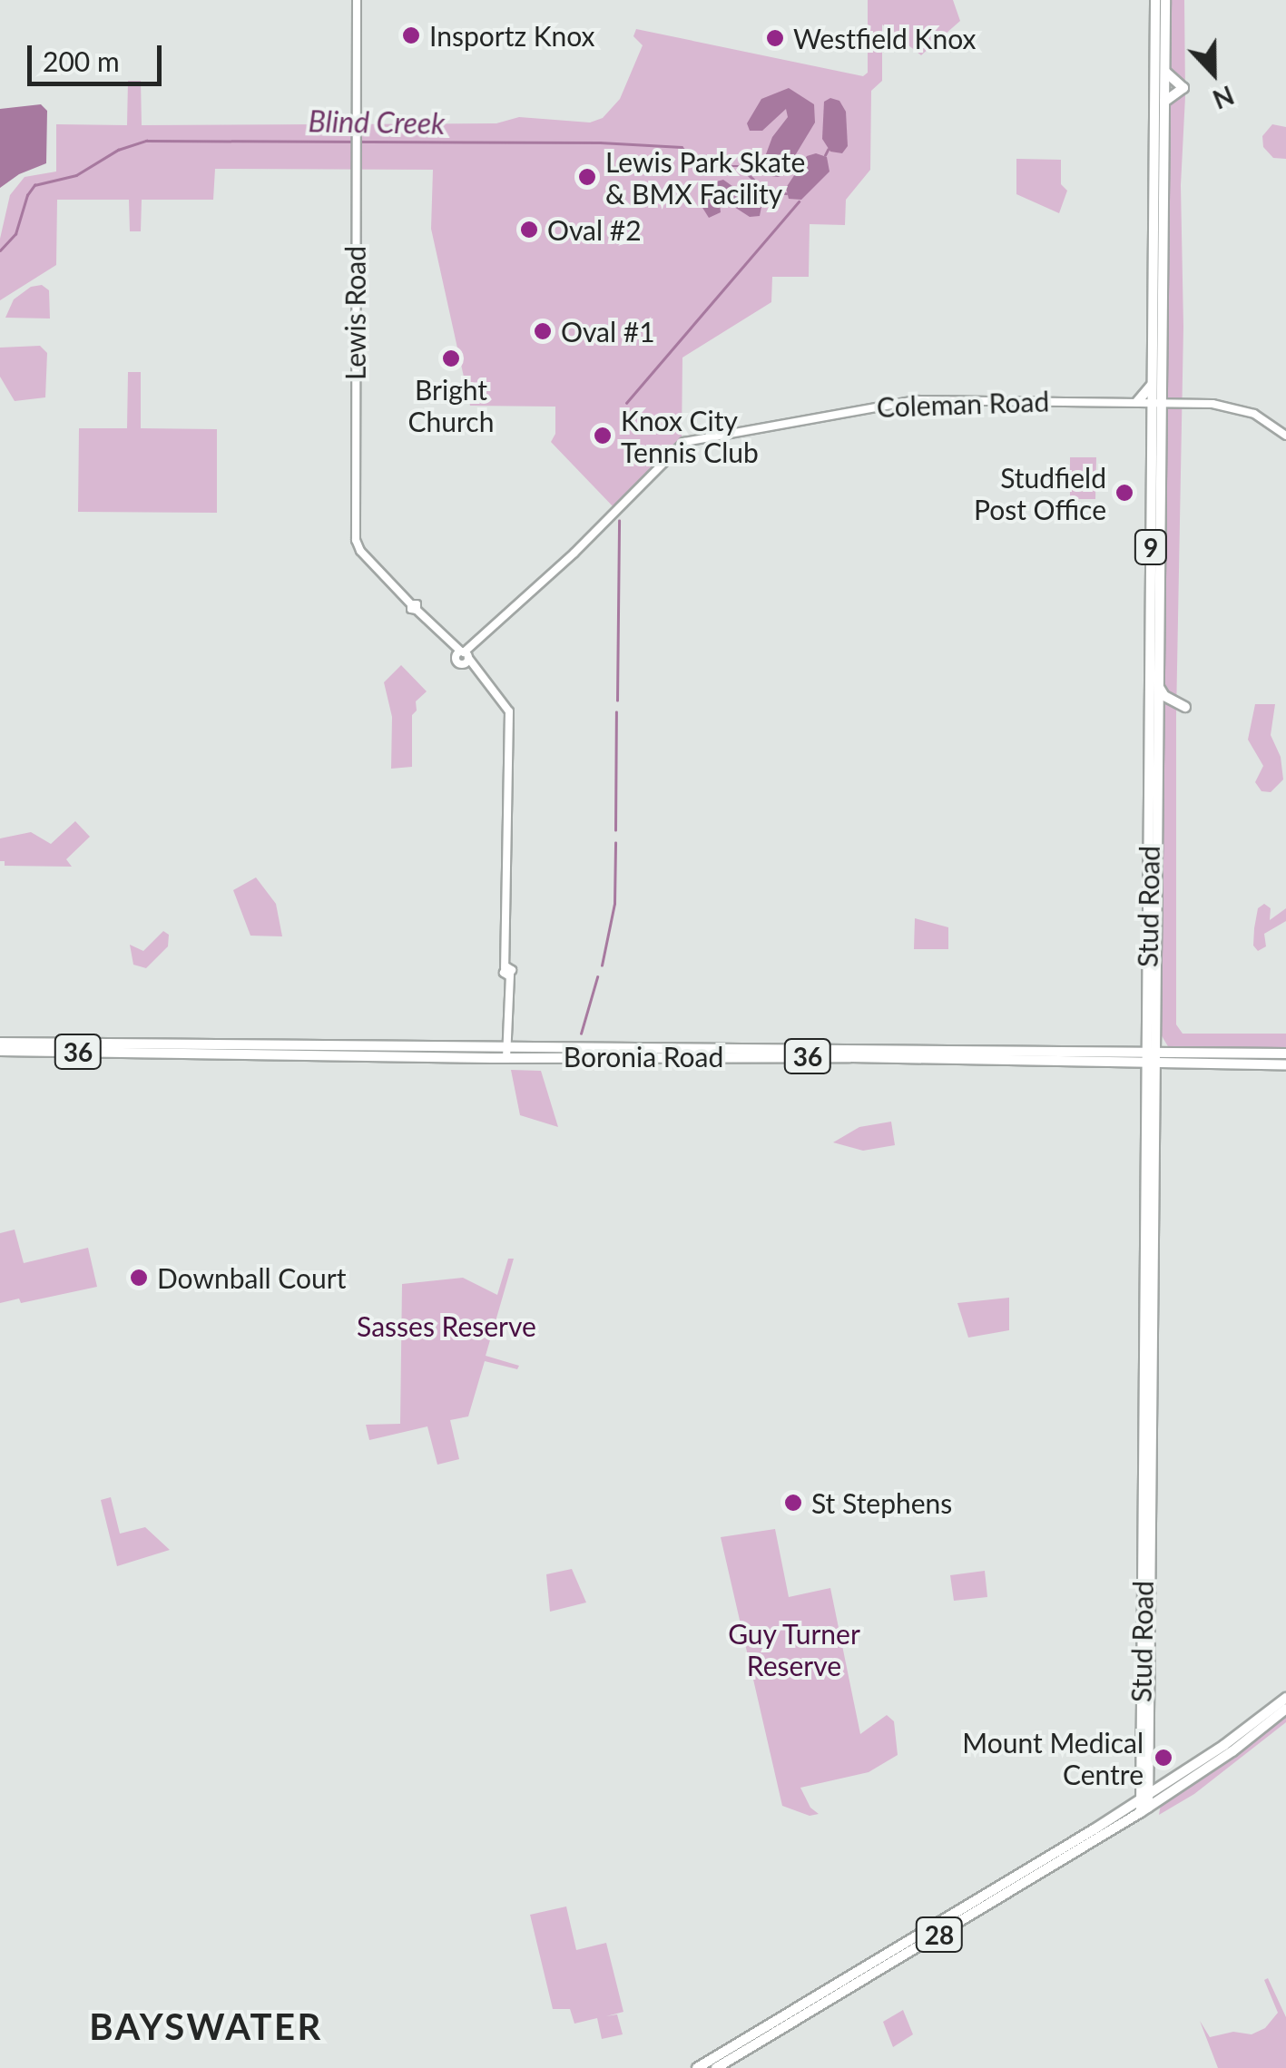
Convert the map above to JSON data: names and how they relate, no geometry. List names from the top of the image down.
{
  "streets": {
    "main road": [
      "9",
      "Stud Road",
      "36",
      "Boronia Road",
      "28"
    ],
    "street": ["Lewis Road", "Coleman Road"]
  },
  "crossings": [
    ["Lewis Road", "Coleman Road"],
    ["Lewis Road", "Boronia Road"],
    ["Coleman Road", "Stud Road"],
    ["Stud Road", "Boronia Road"],
    ["Stud Road", "28"]
  ],
  "districts": ["BAYSWATER"],
  "water": ["Blind Creek"],
  "parks": ["Sasses Reserve", "Guy Turner Reserve"],
  "places": [
    "Insportz Knox",
    "Westfield Knox",
    "Lewis Park Skate & BMX Facility",
    "Oval #2",
    "Oval #1",
    "Bright Church",
    "Knox City Tennis Club",
    "Studfield Post Office",
    "Downball Court",
    "St Stephens",
    "Mount Medical Centre"
  ],
  "scale_bar": "200 m",
  "north": "bottom"
}
